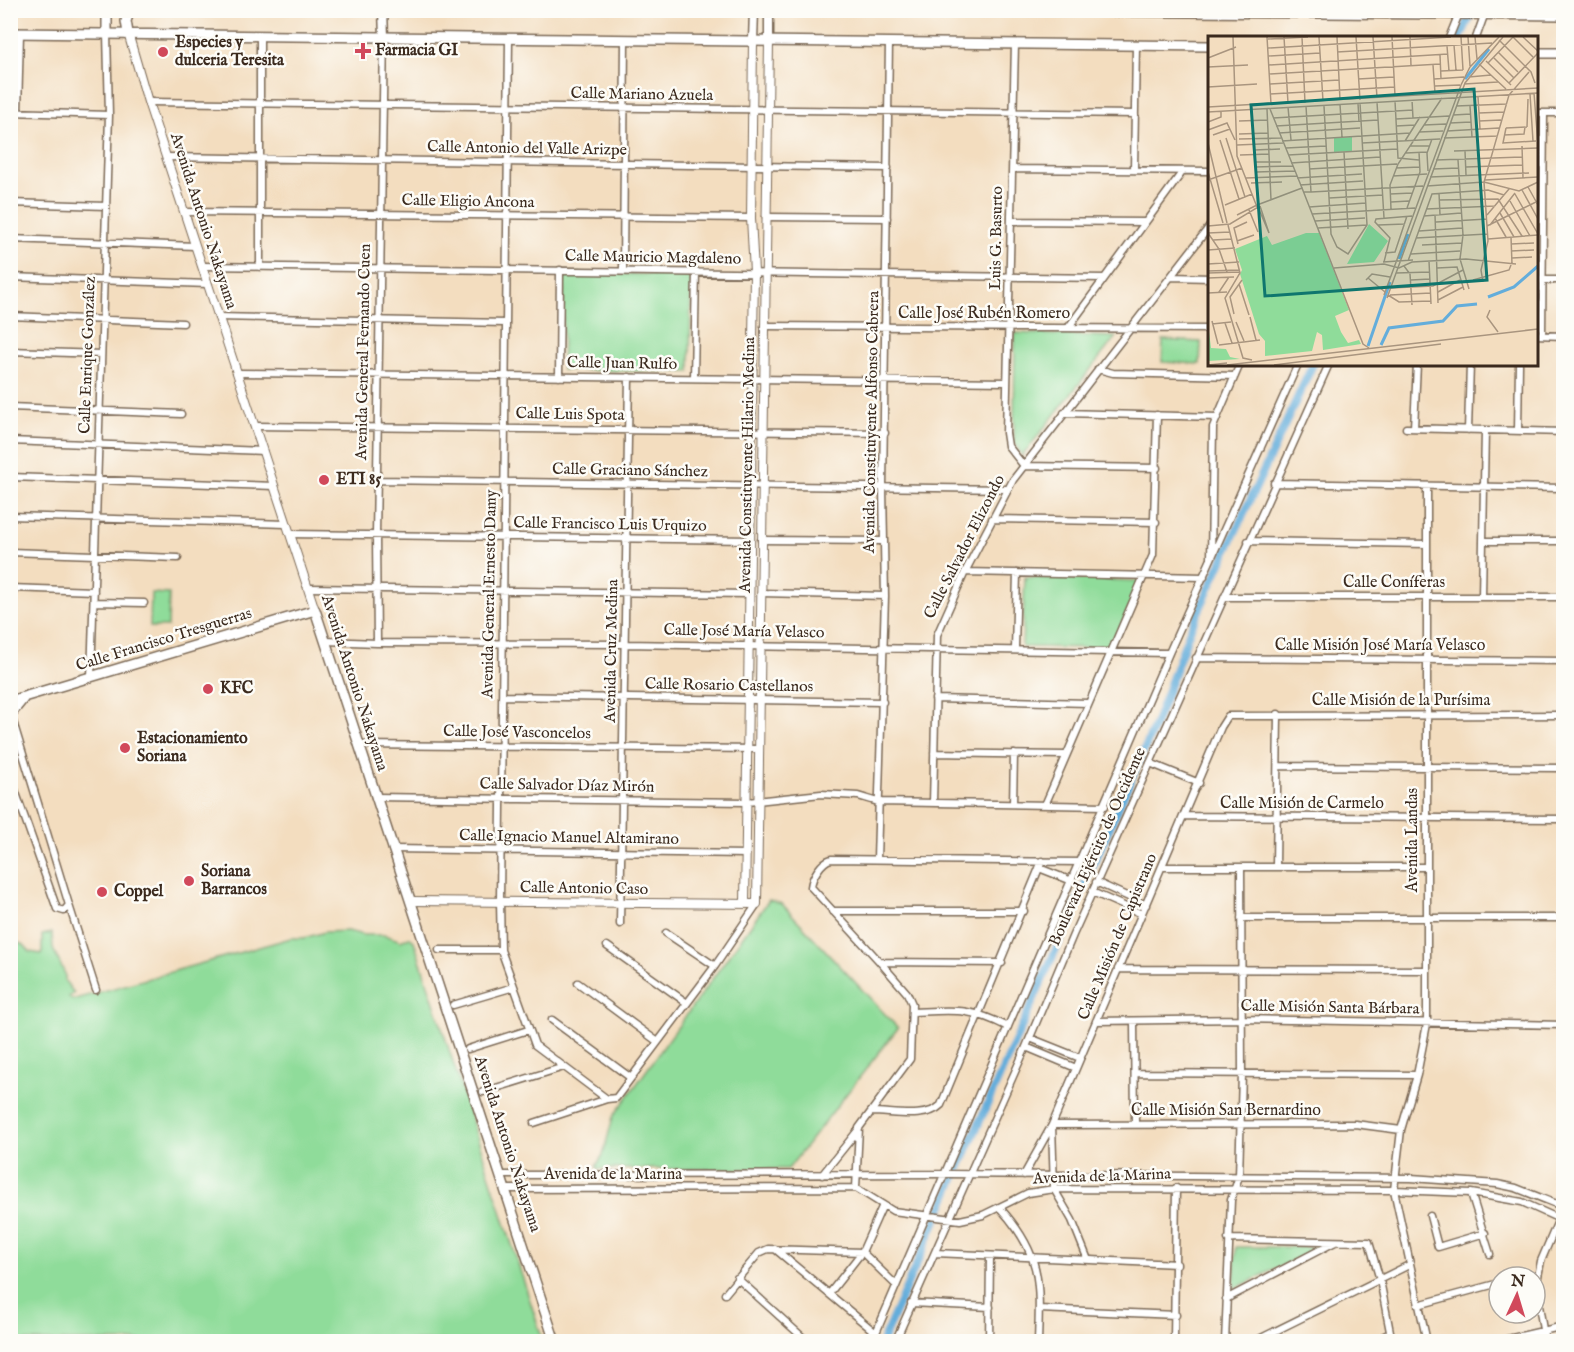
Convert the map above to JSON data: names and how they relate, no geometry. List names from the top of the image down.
{
  "streets": {
    "main road": [
      "Avenida Antonio Nakayama",
      "Avenida General Fernando Cuen",
      "Avenida Constituyente Hilario Medina",
      "Calle Francisco Tresguerras"
    ],
    "street": [
      "Calle Mariano Azuela",
      "Calle Antonio del Valle Arizpe",
      "Calle Eligio Ancona",
      "Luis G. Basurto",
      "Calle Mauricio Magdaleno",
      "Calle José Rubén Romero",
      "Calle Enrique González",
      "Calle Juan Rulfo",
      "Calle Luis Spota",
      "Avenida Constituyente Alfonso Cabrera",
      "Calle Graciano Sánchez",
      "Calle Francisco Luis Urquizo",
      "Calle Salvador Elizondo",
      "Calle Coníferas",
      "Avenida General Ernesto Damy",
      "Calle José María Velasco",
      "Calle Misión José María Velasco",
      "Avenida Cruz Medina",
      "Calle Rosario Castellanos",
      "Calle Misión de la Purísima",
      "Calle José Vasconcelos",
      "Calle Salvador Díaz Mirón",
      "Calle Misión de Carmelo",
      "Calle Ignacio Manuel Altamirano",
      "Avenida Landas",
      "Boulevard Ejército de Occidente",
      "Calle Antonio Caso",
      "Calle Misión de Capistrano",
      "Calle Misión Santa Bárbara",
      "Calle Misión San Bernardino",
      "Avenida de la Marina"
    ]
  },
  "crossings": [
    ["Calle Mariano Azuela", "Avenida Antonio Nakayama"],
    ["Calle Mariano Azuela", "Luis G. Basurto"],
    ["Calle Mariano Azuela", "Avenida General Fernando Cuen"],
    ["Calle Mariano Azuela", "Avenida Constituyente Alfonso Cabrera"],
    ["Calle Mariano Azuela", "Avenida Constituyente Hilario Medina"],
    ["Calle Mariano Azuela", "Avenida General Ernesto Damy"],
    ["Calle Antonio del Valle Arizpe", "Avenida Antonio Nakayama"],
    ["Calle Antonio del Valle Arizpe", "Avenida General Fernando Cuen"],
    ["Calle Antonio del Valle Arizpe", "Avenida Constituyente Alfonso Cabrera"],
    ["Calle Antonio del Valle Arizpe", "Avenida Constituyente Hilario Medina"],
    ["Calle Antonio del Valle Arizpe", "Avenida General Ernesto Damy"],
    ["Calle Eligio Ancona", "Avenida Antonio Nakayama"],
    ["Calle Eligio Ancona", "Avenida General Fernando Cuen"],
    ["Calle Eligio Ancona", "Avenida Constituyente Hilario Medina"],
    ["Calle Eligio Ancona", "Avenida General Ernesto Damy"],
    ["Avenida Antonio Nakayama", "Calle Mauricio Magdaleno"],
    ["Avenida Antonio Nakayama", "Calle Juan Rulfo"],
    ["Avenida Antonio Nakayama", "Calle Luis Spota"],
    ["Avenida Antonio Nakayama", "Calle Francisco Luis Urquizo"],
    ["Avenida Antonio Nakayama", "Calle Francisco Tresguerras"],
    ["Avenida Antonio Nakayama", "Calle José Vasconcelos"],
    ["Avenida Antonio Nakayama", "Calle Salvador Díaz Mirón"],
    ["Avenida Antonio Nakayama", "Calle Ignacio Manuel Altamirano"],
    ["Avenida Antonio Nakayama", "Calle Antonio Caso"],
    ["Avenida Antonio Nakayama", "Avenida de la Marina"],
    ["Luis G. Basurto", "Calle Mauricio Magdaleno"],
    ["Luis G. Basurto", "Calle José Rubén Romero"],
    ["Luis G. Basurto", "Calle Juan Rulfo"],
    ["Luis G. Basurto", "Calle Salvador Elizondo"],
    ["Calle Mauricio Magdaleno", "Avenida General Fernando Cuen"],
    ["Calle Mauricio Magdaleno", "Avenida Constituyente Alfonso Cabrera"],
    ["Calle Mauricio Magdaleno", "Avenida Constituyente Hilario Medina"],
    ["Calle Mauricio Magdaleno", "Avenida General Ernesto Damy"],
    ["Calle José Rubén Romero", "Avenida Constituyente Alfonso Cabrera"],
    ["Calle José Rubén Romero", "Avenida Constituyente Hilario Medina"],
    ["Calle José Rubén Romero", "Calle Salvador Elizondo"],
    ["Avenida General Fernando Cuen", "Calle Juan Rulfo"],
    ["Avenida General Fernando Cuen", "Calle Luis Spota"],
    ["Avenida General Fernando Cuen", "Calle Graciano Sánchez"],
    ["Avenida General Fernando Cuen", "Calle Francisco Luis Urquizo"],
    ["Avenida General Fernando Cuen", "Calle José María Velasco"],
    ["Calle Enrique González", "Calle Francisco Tresguerras"],
    ["Calle Juan Rulfo", "Avenida Constituyente Alfonso Cabrera"],
    ["Calle Juan Rulfo", "Avenida Constituyente Hilario Medina"],
    ["Calle Juan Rulfo", "Avenida General Ernesto Damy"],
    ["Calle Juan Rulfo", "Avenida Cruz Medina"],
    ["Calle Luis Spota", "Avenida Constituyente Alfonso Cabrera"],
    ["Calle Luis Spota", "Avenida Constituyente Hilario Medina"],
    ["Calle Luis Spota", "Avenida General Ernesto Damy"],
    ["Calle Luis Spota", "Avenida Cruz Medina"],
    ["Avenida Constituyente Alfonso Cabrera", "Calle Graciano Sánchez"],
    ["Avenida Constituyente Alfonso Cabrera", "Calle José María Velasco"],
    ["Avenida Constituyente Alfonso Cabrera", "Calle Rosario Castellanos"],
    ["Avenida Constituyente Alfonso Cabrera", "Calle Salvador Díaz Mirón"],
    ["Avenida Constituyente Hilario Medina", "Calle Graciano Sánchez"],
    ["Avenida Constituyente Hilario Medina", "Calle Francisco Luis Urquizo"],
    ["Avenida Constituyente Hilario Medina", "Calle José María Velasco"],
    ["Avenida Constituyente Hilario Medina", "Calle Rosario Castellanos"],
    ["Avenida Constituyente Hilario Medina", "Calle José Vasconcelos"],
    ["Avenida Constituyente Hilario Medina", "Calle Salvador Díaz Mirón"],
    ["Avenida Constituyente Hilario Medina", "Calle Ignacio Manuel Altamirano"],
    ["Avenida Constituyente Hilario Medina", "Calle Antonio Caso"],
    ["Calle Graciano Sánchez", "Calle Salvador Elizondo"],
    ["Calle Graciano Sánchez", "Avenida General Ernesto Damy"],
    ["Calle Graciano Sánchez", "Avenida Cruz Medina"],
    ["Calle Francisco Luis Urquizo", "Avenida General Ernesto Damy"],
    ["Calle Francisco Luis Urquizo", "Avenida Cruz Medina"],
    ["Calle Salvador Elizondo", "Calle José María Velasco"],
    ["Calle Coníferas", "Avenida Landas"],
    ["Calle Coníferas", "Boulevard Ejército de Occidente"],
    ["Avenida General Ernesto Damy", "Calle José María Velasco"],
    ["Avenida General Ernesto Damy", "Calle Rosario Castellanos"],
    ["Avenida General Ernesto Damy", "Calle José Vasconcelos"],
    ["Avenida General Ernesto Damy", "Calle Salvador Díaz Mirón"],
    ["Avenida General Ernesto Damy", "Calle Ignacio Manuel Altamirano"],
    ["Avenida General Ernesto Damy", "Calle Antonio Caso"],
    ["Calle José María Velasco", "Avenida Cruz Medina"],
    ["Calle José María Velasco", "Boulevard Ejército de Occidente"],
    ["Calle Misión José María Velasco", "Avenida Landas"],
    ["Calle Misión José María Velasco", "Boulevard Ejército de Occidente"],
    ["Avenida Cruz Medina", "Calle Rosario Castellanos"],
    ["Avenida Cruz Medina", "Calle José Vasconcelos"],
    ["Avenida Cruz Medina", "Calle Salvador Díaz Mirón"],
    ["Avenida Cruz Medina", "Calle Ignacio Manuel Altamirano"],
    ["Avenida Cruz Medina", "Calle Antonio Caso"],
    ["Calle Misión de la Purísima", "Avenida Landas"],
    ["Calle Misión de la Purísima", "Calle Misión de Capistrano"],
    ["Calle Misión de Carmelo", "Avenida Landas"],
    ["Calle Misión de Carmelo", "Calle Misión de Capistrano"],
    ["Avenida Landas", "Calle Misión Santa Bárbara"],
    ["Avenida Landas", "Calle Misión San Bernardino"],
    ["Avenida Landas", "Avenida de la Marina"],
    ["Boulevard Ejército de Occidente", "Avenida de la Marina"],
    ["Calle Misión de Capistrano", "Calle Misión Santa Bárbara"],
    ["Calle Misión de Capistrano", "Calle Misión San Bernardino"],
    ["Calle Misión de Capistrano", "Avenida de la Marina"]
  ],
  "places": {
    "health": ["Farmacia GI"],
    "other": [
      "Especies y dulceria Teresita",
      "ETI 85",
      "KFC",
      "Estacionamiento Soriana",
      "Soriana Barrancos",
      "Coppel"
    ]
  },
  "north": "top"
}
